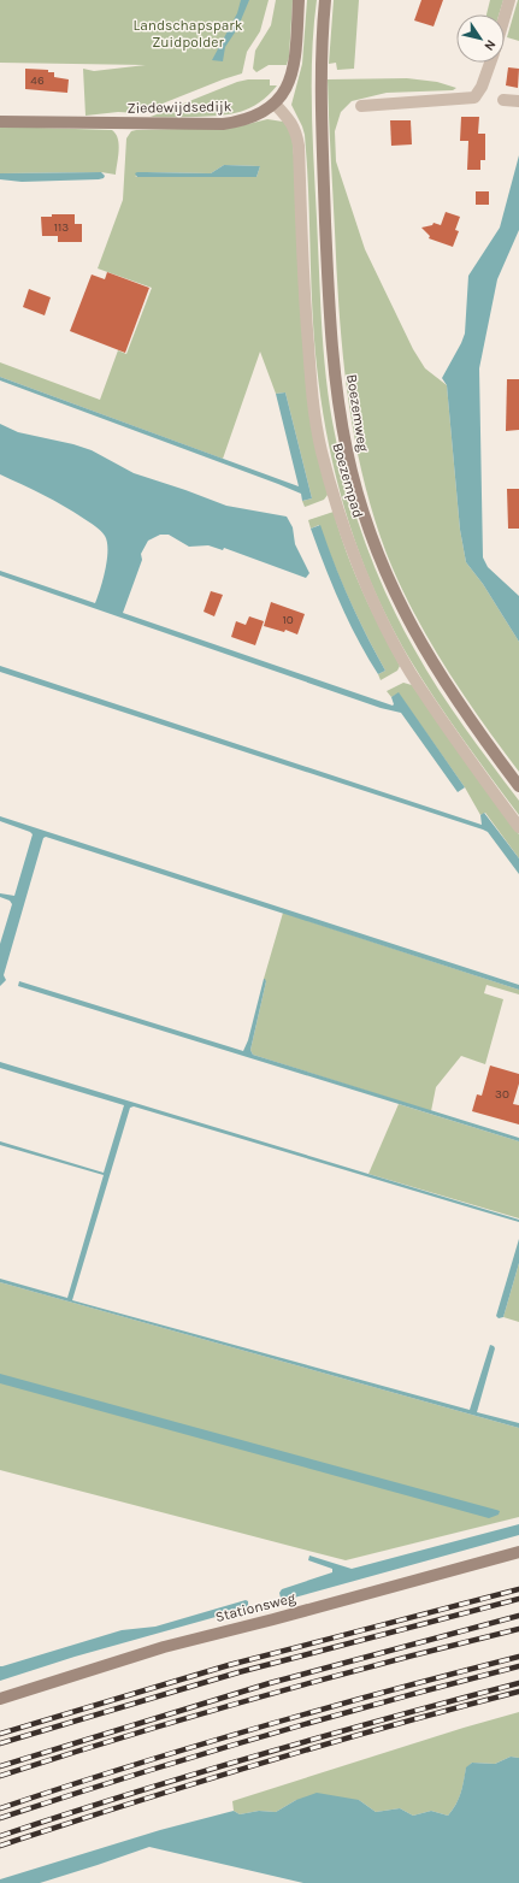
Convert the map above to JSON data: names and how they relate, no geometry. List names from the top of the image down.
{
  "streets": {
    "street": [
      "Ziedewijdsedijk",
      "Boezemweg",
      "Boezempad",
      "Stationsweg"
    ]
  },
  "crossings": [
    ["Ziedewijdsedijk", "Boezempad"]
  ],
  "parks": ["Landschapspark Zuidpolder"],
  "house_numbers": [
    "46",
    "113",
    "10",
    "30"
  ],
  "north": "bottom right"
}
